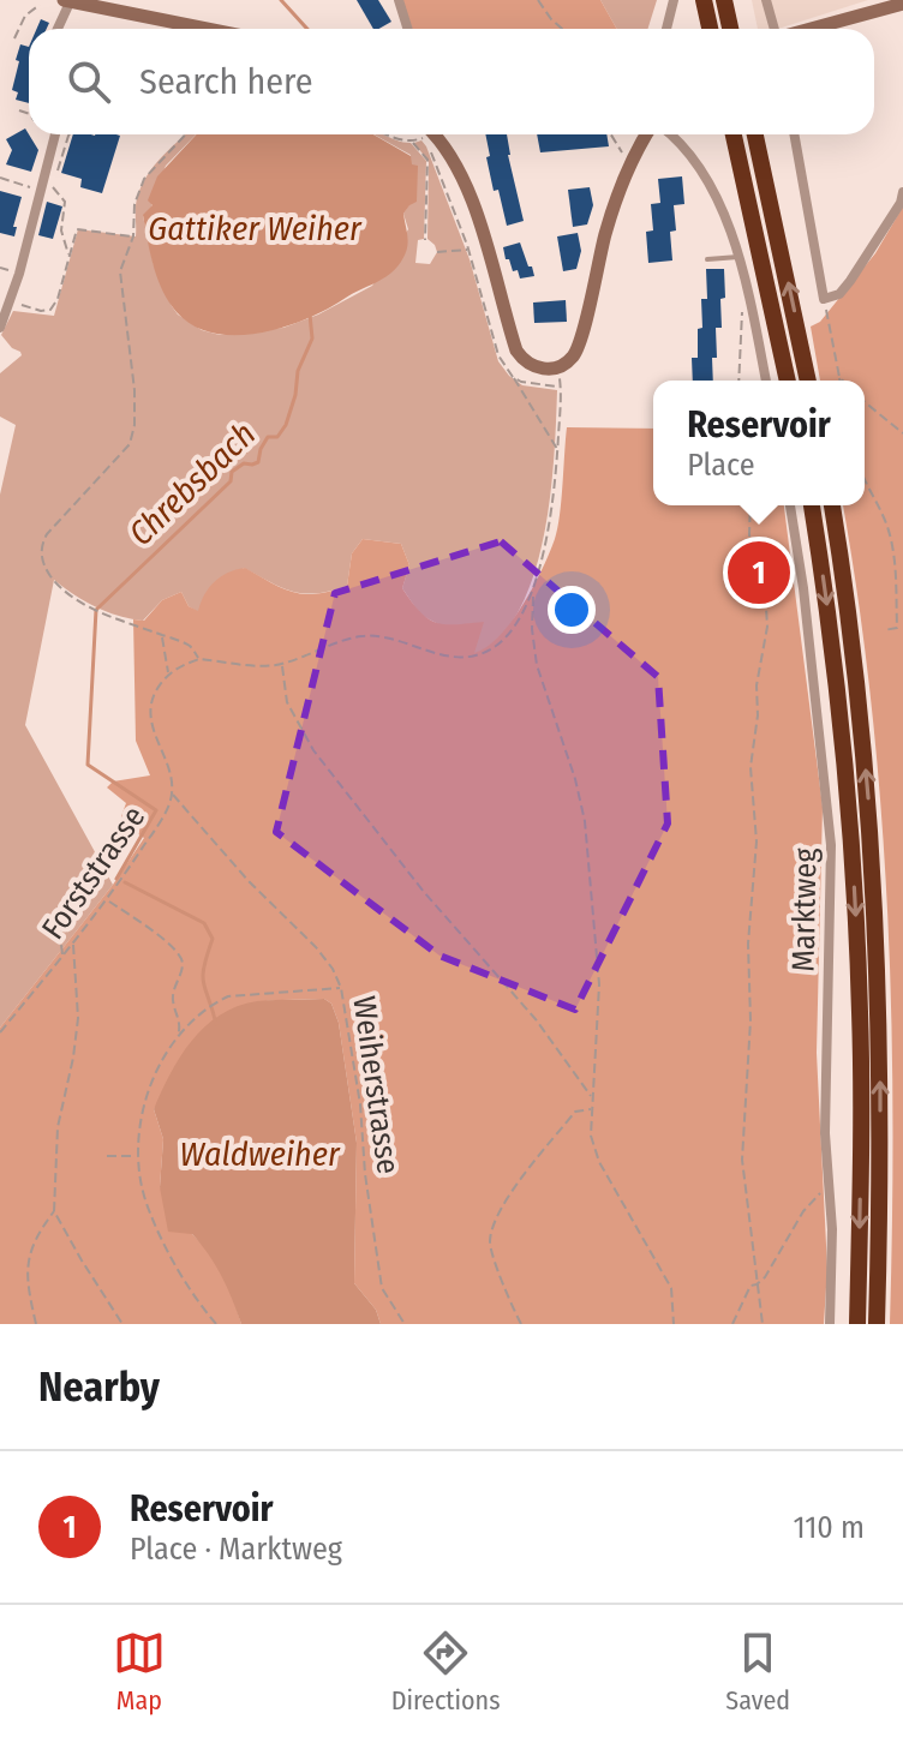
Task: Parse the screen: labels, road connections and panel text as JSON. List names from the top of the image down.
{
  "streets": {
    "street": ["Marktweg"],
    "path": ["Forststrasse", "Weiherstrasse"]
  },
  "crossings": [
    ["Forststrasse", "Weiherstrasse"]
  ],
  "water": ["Gattiker Weiher", "Chrebsbach", "Waldweiher"],
  "page": {
    "search": "Search here",
    "popup": ["Reservoir", "Place"],
    "pins": "1",
    "heading": "Nearby",
    "list": [
      {
        "mark": "1",
        "name": "Reservoir",
        "note": "Place · Marktweg",
        "value": "110 m"
      }
    ],
    "nav": ["Map", "Directions", "Saved"]
  }
}
